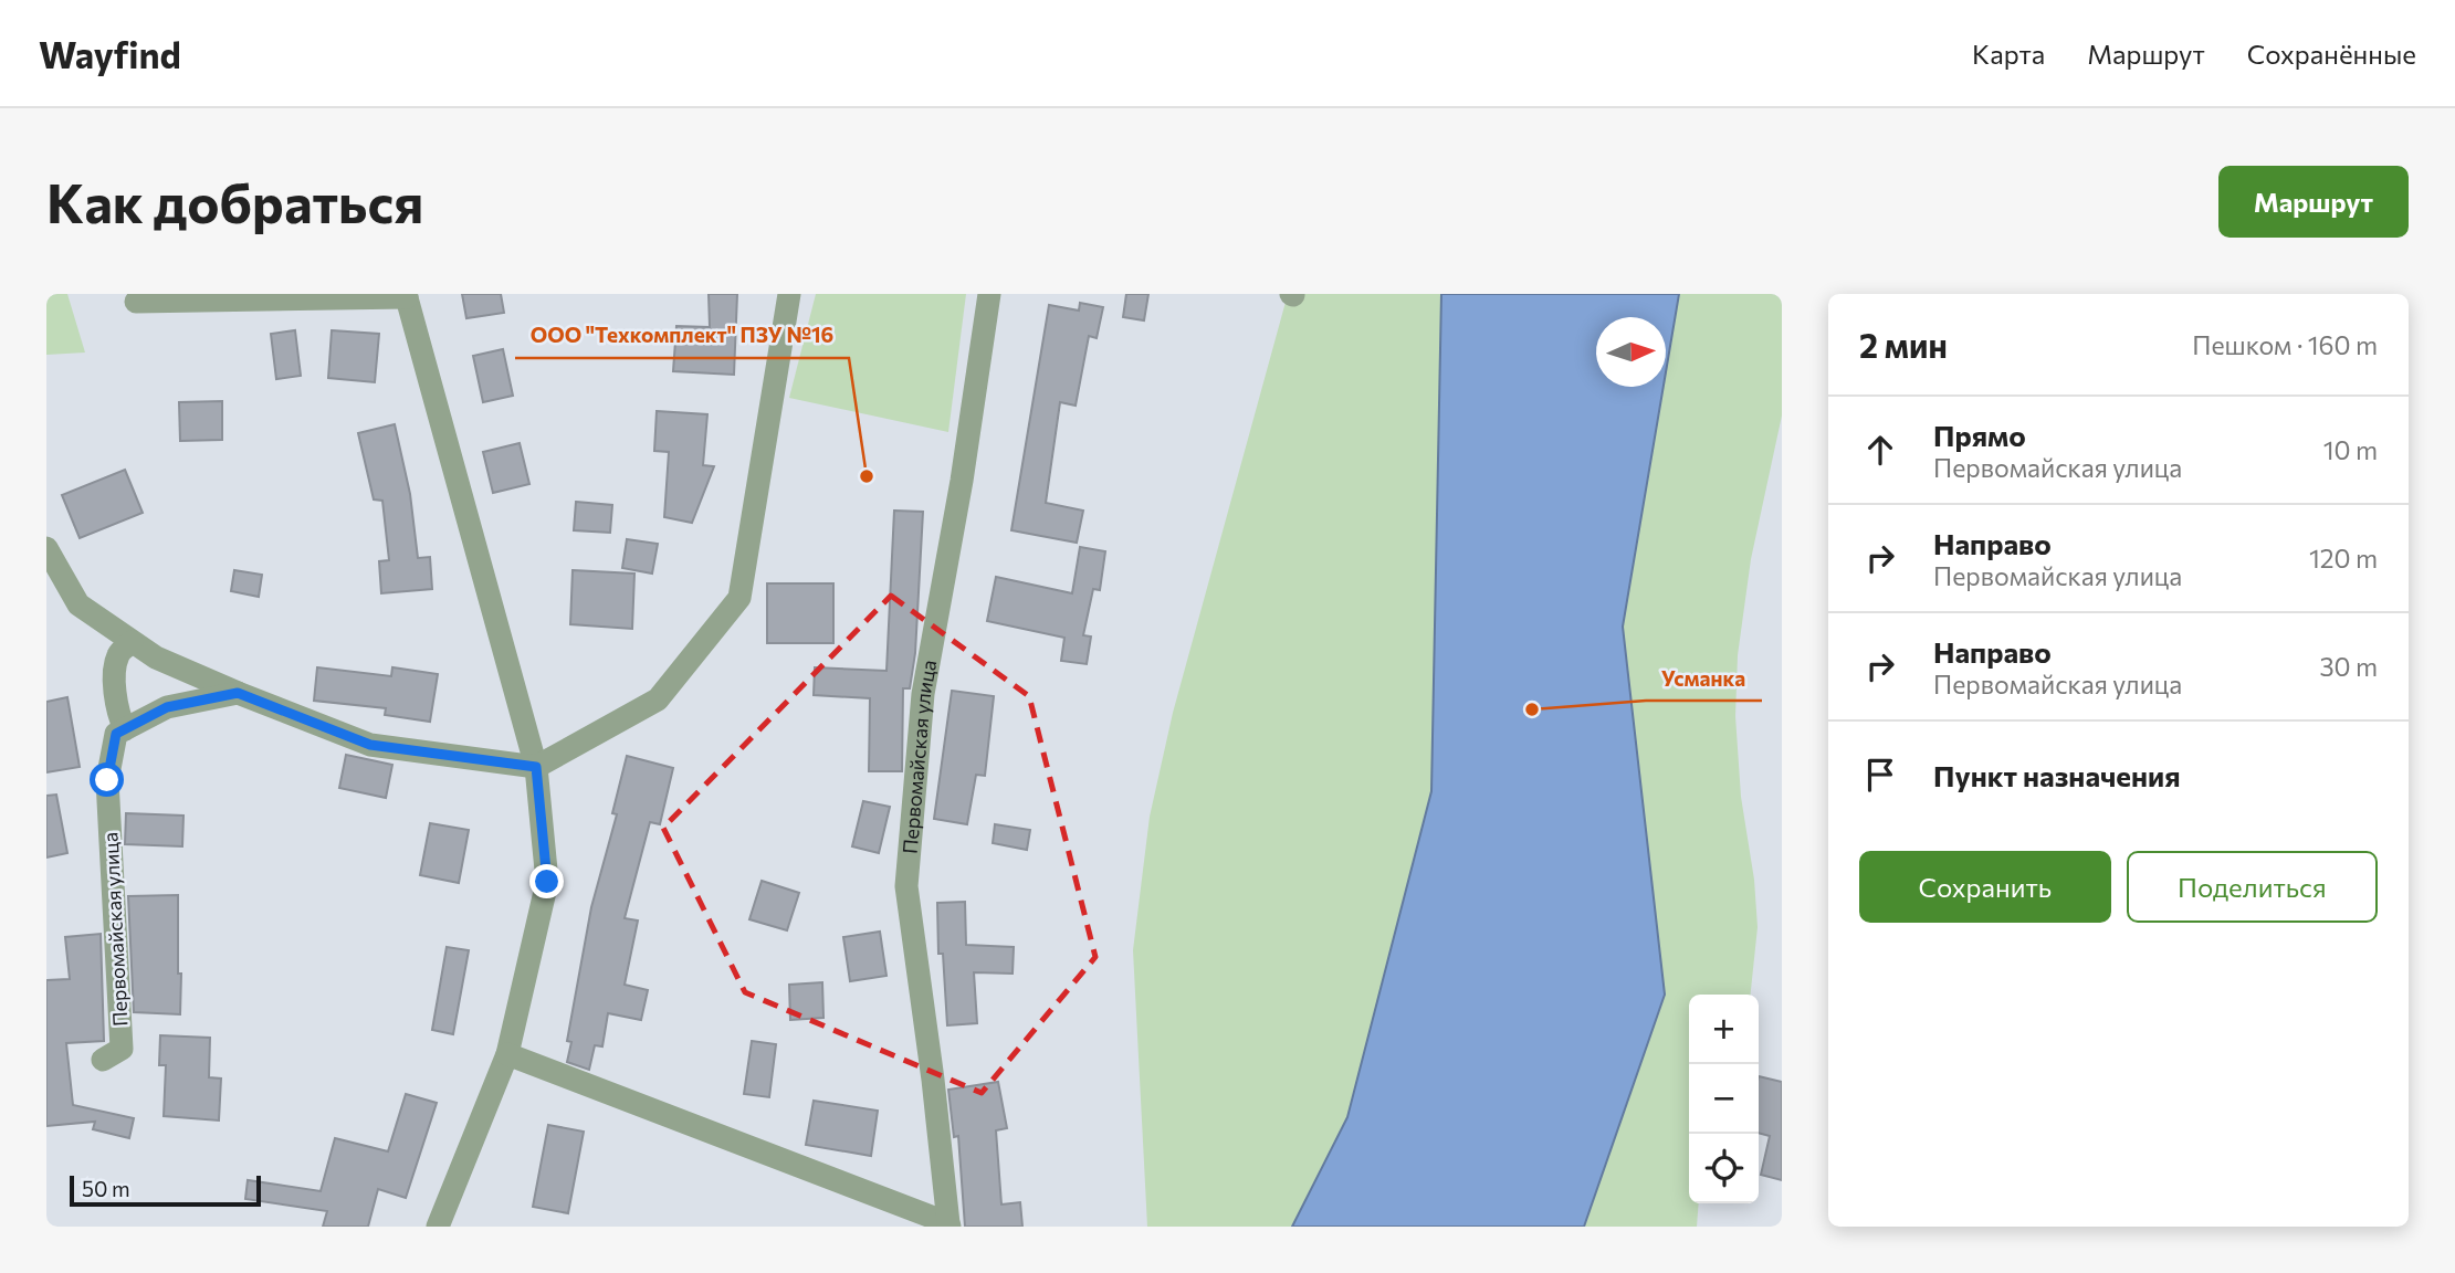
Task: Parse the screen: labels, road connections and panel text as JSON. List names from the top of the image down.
{
  "streets": {
    "street": ["Первомайская улица"]
  },
  "places": ["ООО \"Техкомплект\" ПЗУ №16", "Усманка"],
  "scale_bar": "50 m",
  "north": "right",
  "page": {
    "header": "Wayfind",
    "nav": ["Карта", "Маршрут", "Сохранённые"],
    "buttons": [
      "Маршрут",
      ["Сохранить", "Поделиться"]
    ],
    "title": "Как добраться",
    "heading": ["2 мин", "Пешком · 160 m"],
    "list": [
      ["Прямо", "Первомайская улица", "10 m"],
      ["Направо", "Первомайская улица", "120 m"],
      ["Направо", "Первомайская улица", "30 m"],
      "Пункт назначения"
    ],
    "map_buttons": ["+", "−"],
    "scale": "50 m"
  }
}
